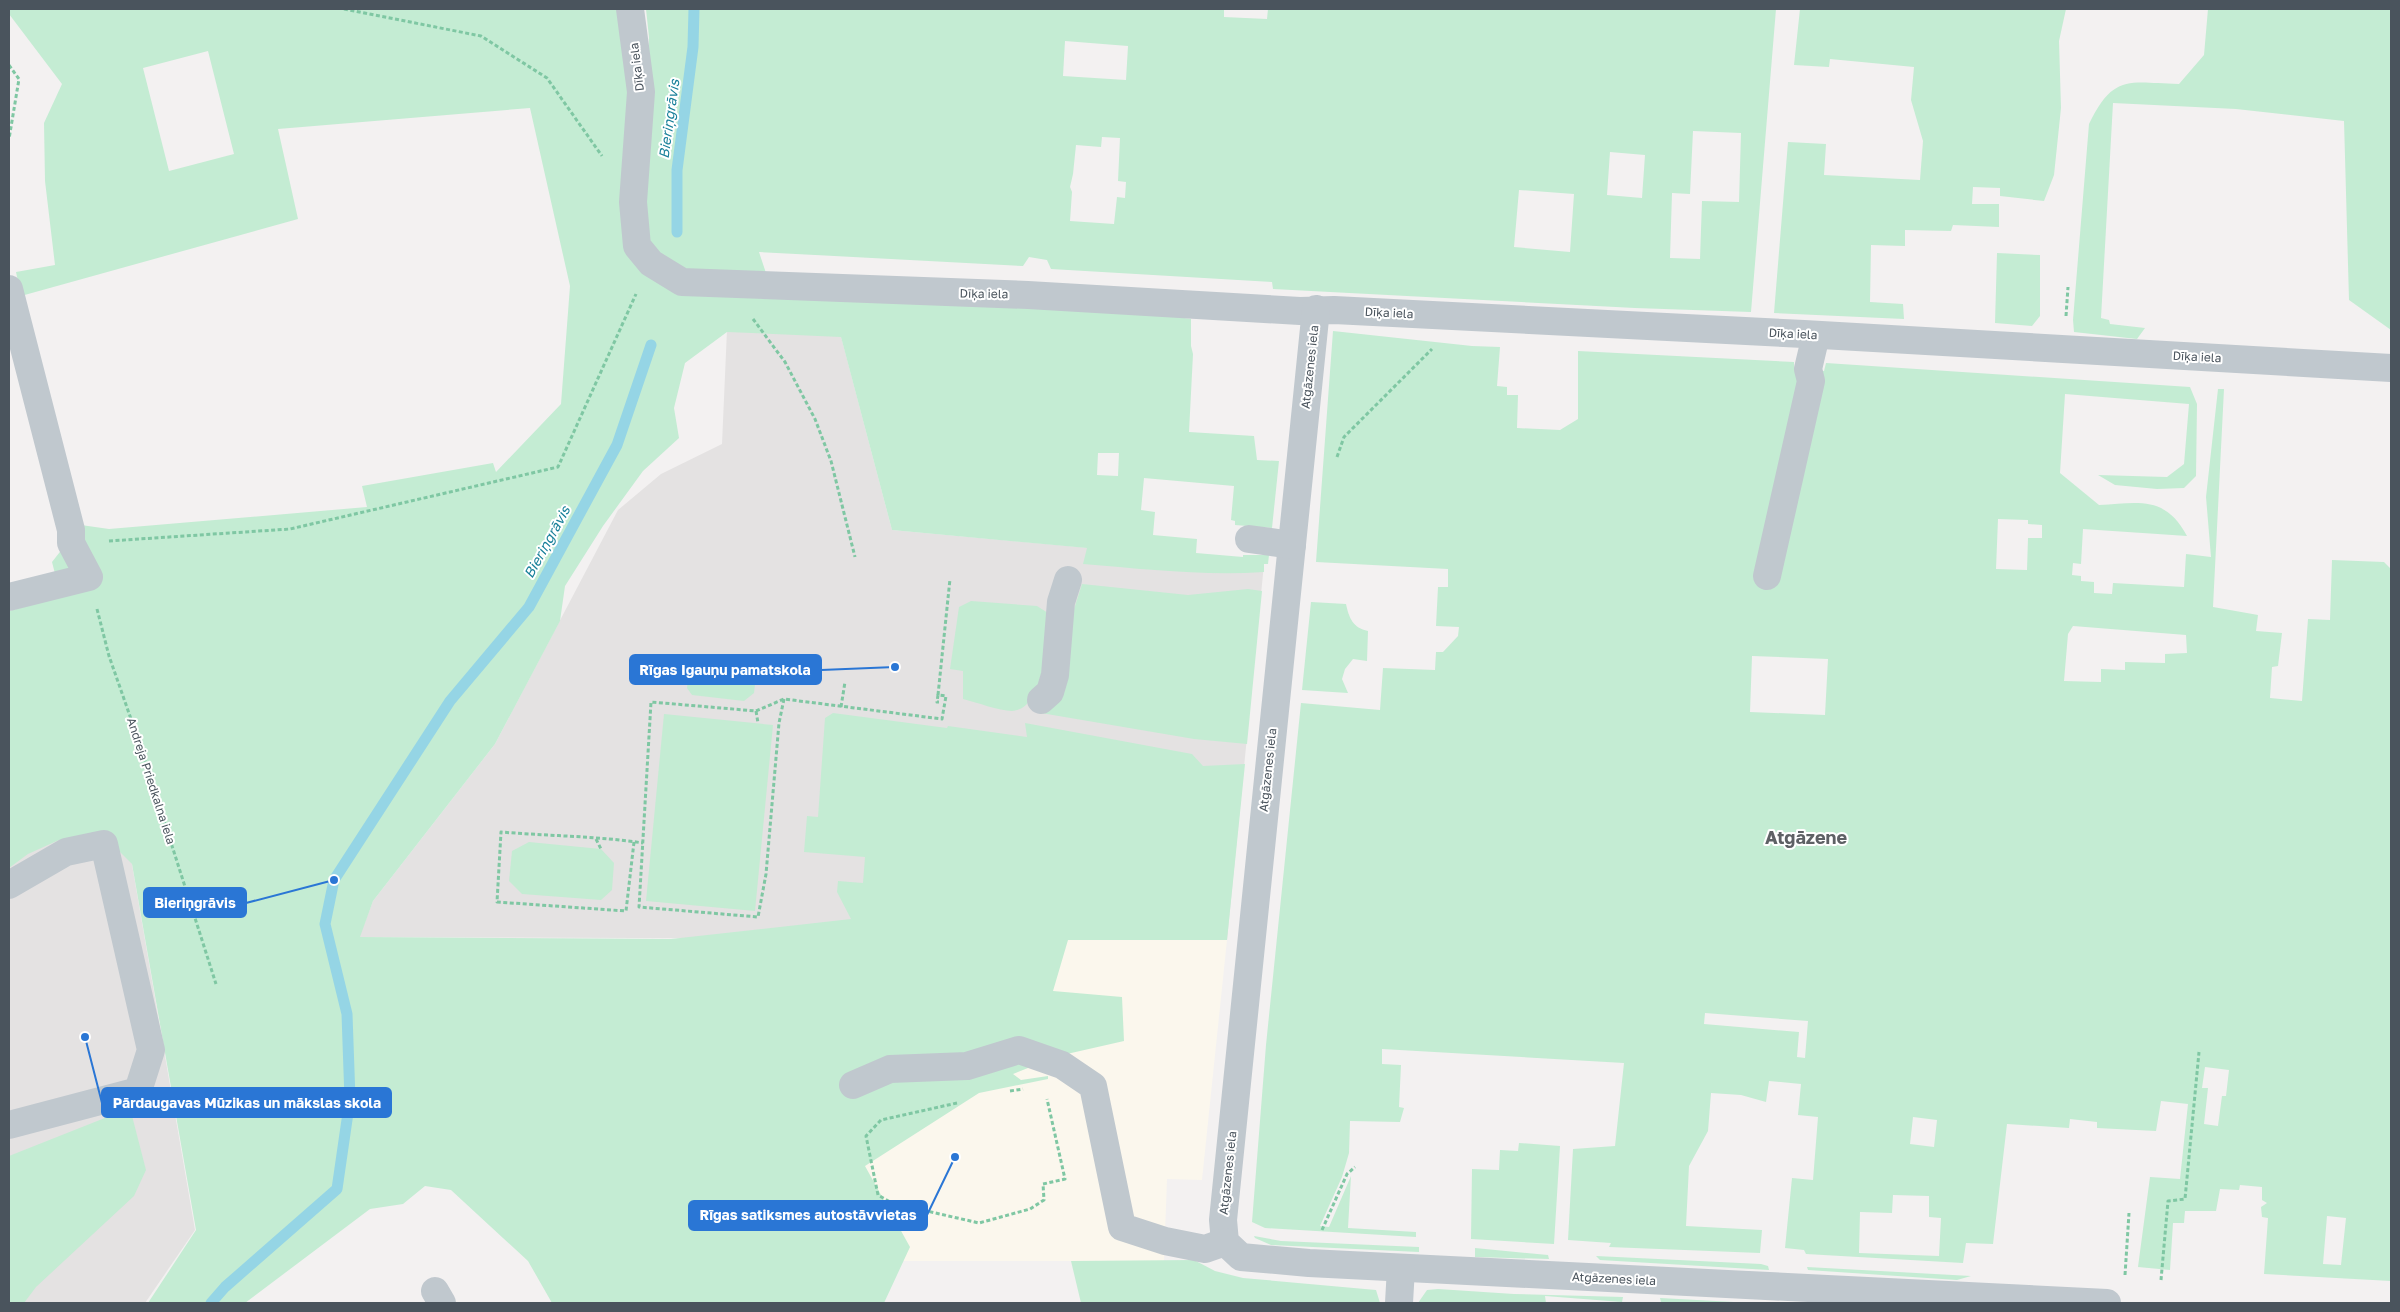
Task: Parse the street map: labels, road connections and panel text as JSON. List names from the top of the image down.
{
  "streets": {
    "street": ["Dīķa iela", "Atgāzenes iela"],
    "path": ["Andreja Priedkalna iela"]
  },
  "crossings": [
    ["Dīķa iela", "Atgāzenes iela"]
  ],
  "districts": ["Atgāzene"],
  "water": ["Bieriņgrāvis"],
  "places": [
    "Rīgas Igauņu pamatskola",
    "Bieriņgrāvis",
    "Pārdaugavas Mūzikas un mākslas skola",
    "Rīgas satiksmes autostāvvietas"
  ]
}
